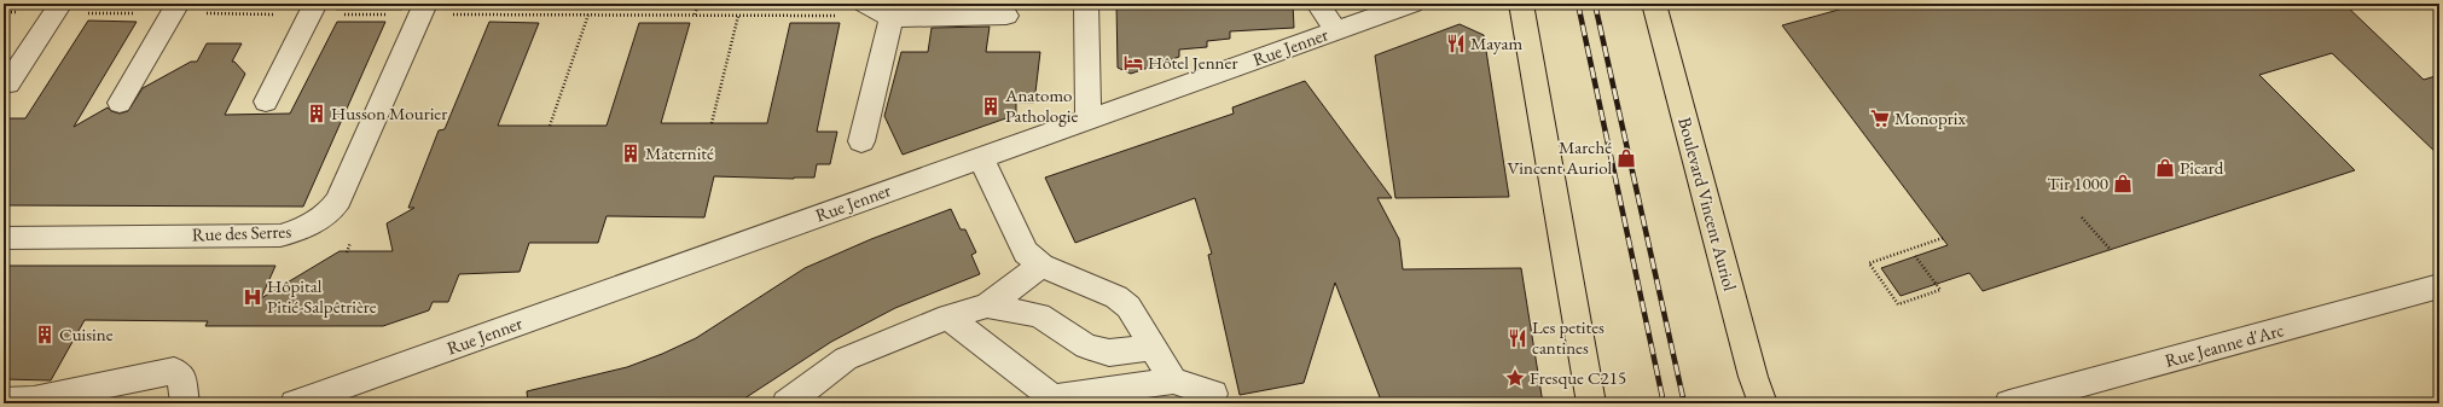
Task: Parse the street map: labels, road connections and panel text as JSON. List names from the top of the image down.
{
  "streets": {
    "main road": ["Boulevard Vincent Auriol"],
    "street": ["Rue Jenner", "Rue des Serres", "Rue Jeanne d'Arc"]
  },
  "places": {
    "restaurant": ["Mayam", "Les petites cantines"],
    "hotel": ["Hôtel Jenner"],
    "building": [
      "Anatomo Pathologie",
      "Husson Mourier",
      "Maternité",
      "Cuisine"
    ],
    "supermarket": ["Monoprix"],
    "shop": ["Marché Vincent Auriol", "Picard", "Tir 1000"],
    "hospital": ["Hôpital Pitié-Salpêtrière"],
    "place": ["Fresque C215"]
  }
}
